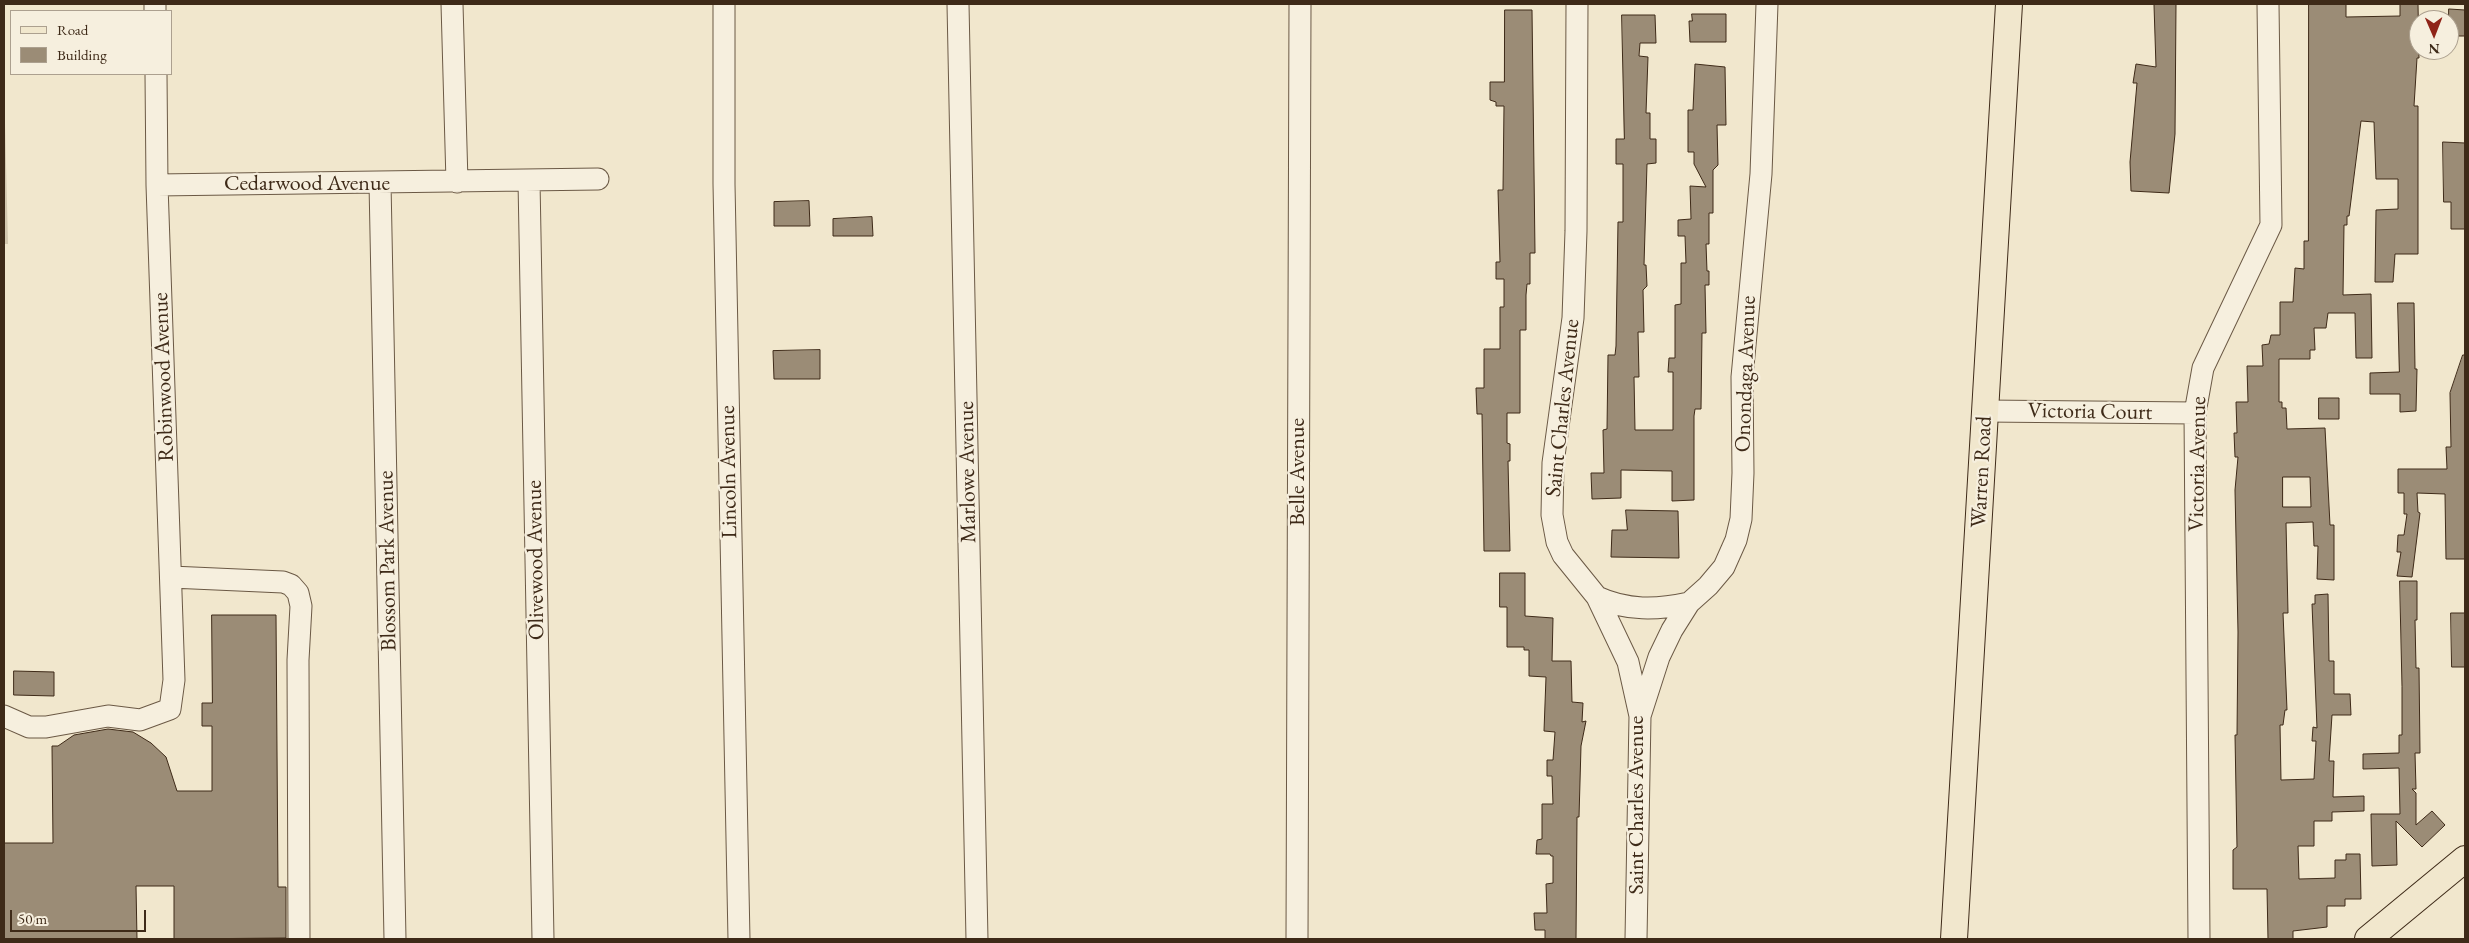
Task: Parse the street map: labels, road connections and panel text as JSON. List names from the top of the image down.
{
  "streets": {
    "main road": ["Warren Road"],
    "street": [
      "Cedarwood Avenue",
      "Onondaga Avenue",
      "Robinwood Avenue",
      "Saint Charles Avenue",
      "Victoria Court",
      "Victoria Avenue",
      "Lincoln Avenue",
      "Marlowe Avenue",
      "Belle Avenue",
      "Olivewood Avenue",
      "Blossom Park Avenue"
    ]
  },
  "crossings": [
    ["Cedarwood Avenue", "Robinwood Avenue"],
    ["Cedarwood Avenue", "Blossom Park Avenue"],
    ["Onondaga Avenue", "Saint Charles Avenue"],
    ["Victoria Court", "Victoria Avenue"],
    ["Victoria Court", "Warren Road"]
  ],
  "legend": ["Road", "Building"],
  "scale_bar": "50 m",
  "north": "bottom"
}
